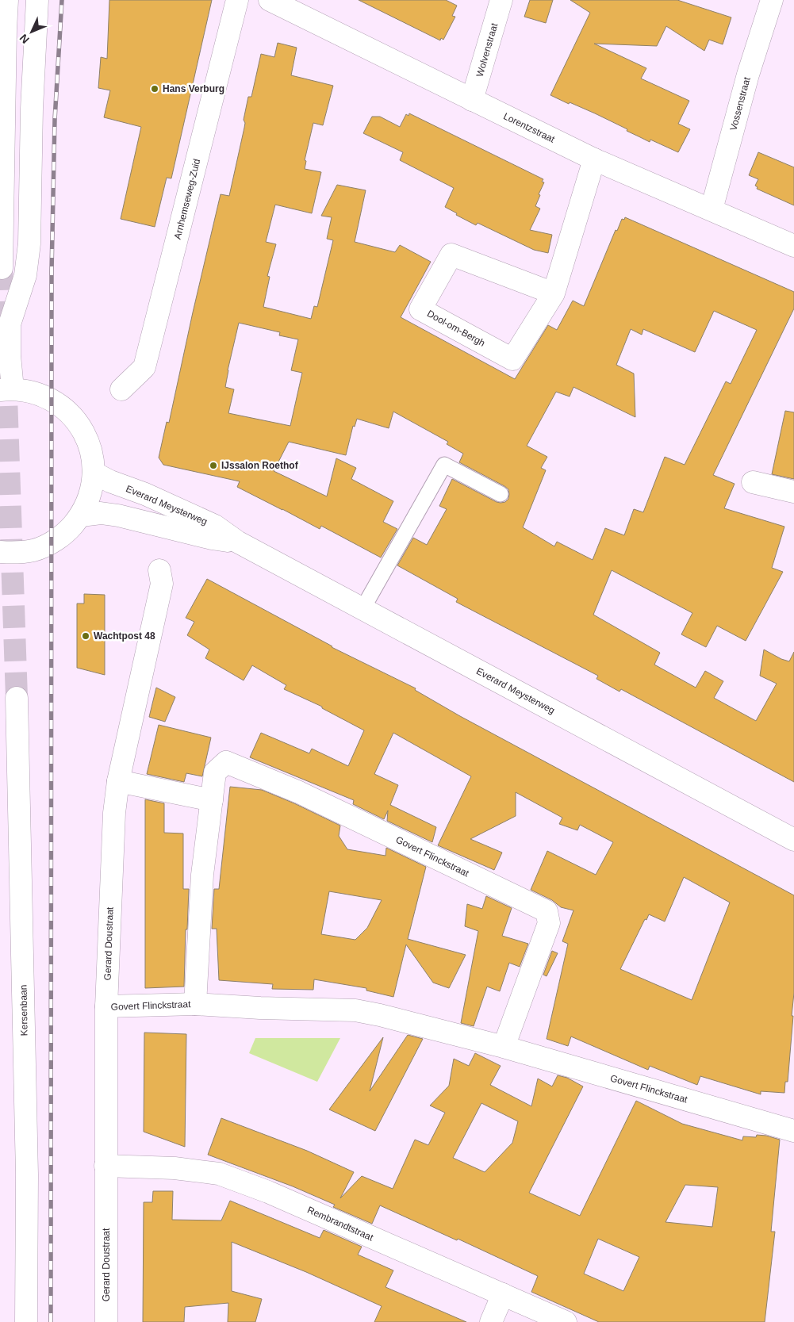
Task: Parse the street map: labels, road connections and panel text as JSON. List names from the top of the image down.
{
  "streets": {
    "street": [
      "Wolvenstraat",
      "Vossenstraat",
      "Lorentzstraat",
      "Arnhemseweg-Zuid",
      "Dool-om-Bergh",
      "Everard Meysterweg",
      "Govert Flinckstraat",
      "Gerard Doustraat",
      "Kersenbaan",
      "Rembrandtstraat"
    ]
  },
  "crossings": [
    ["Wolvenstraat", "Lorentzstraat"],
    ["Vossenstraat", "Lorentzstraat"],
    ["Lorentzstraat", "Dool-om-Bergh"],
    ["Govert Flinckstraat", "Gerard Doustraat"],
    ["Gerard Doustraat", "Rembrandtstraat"]
  ],
  "places": ["Hans Verburg", "IJssalon Roethof", "Wachtpost 48"],
  "north": "bottom left"
}
